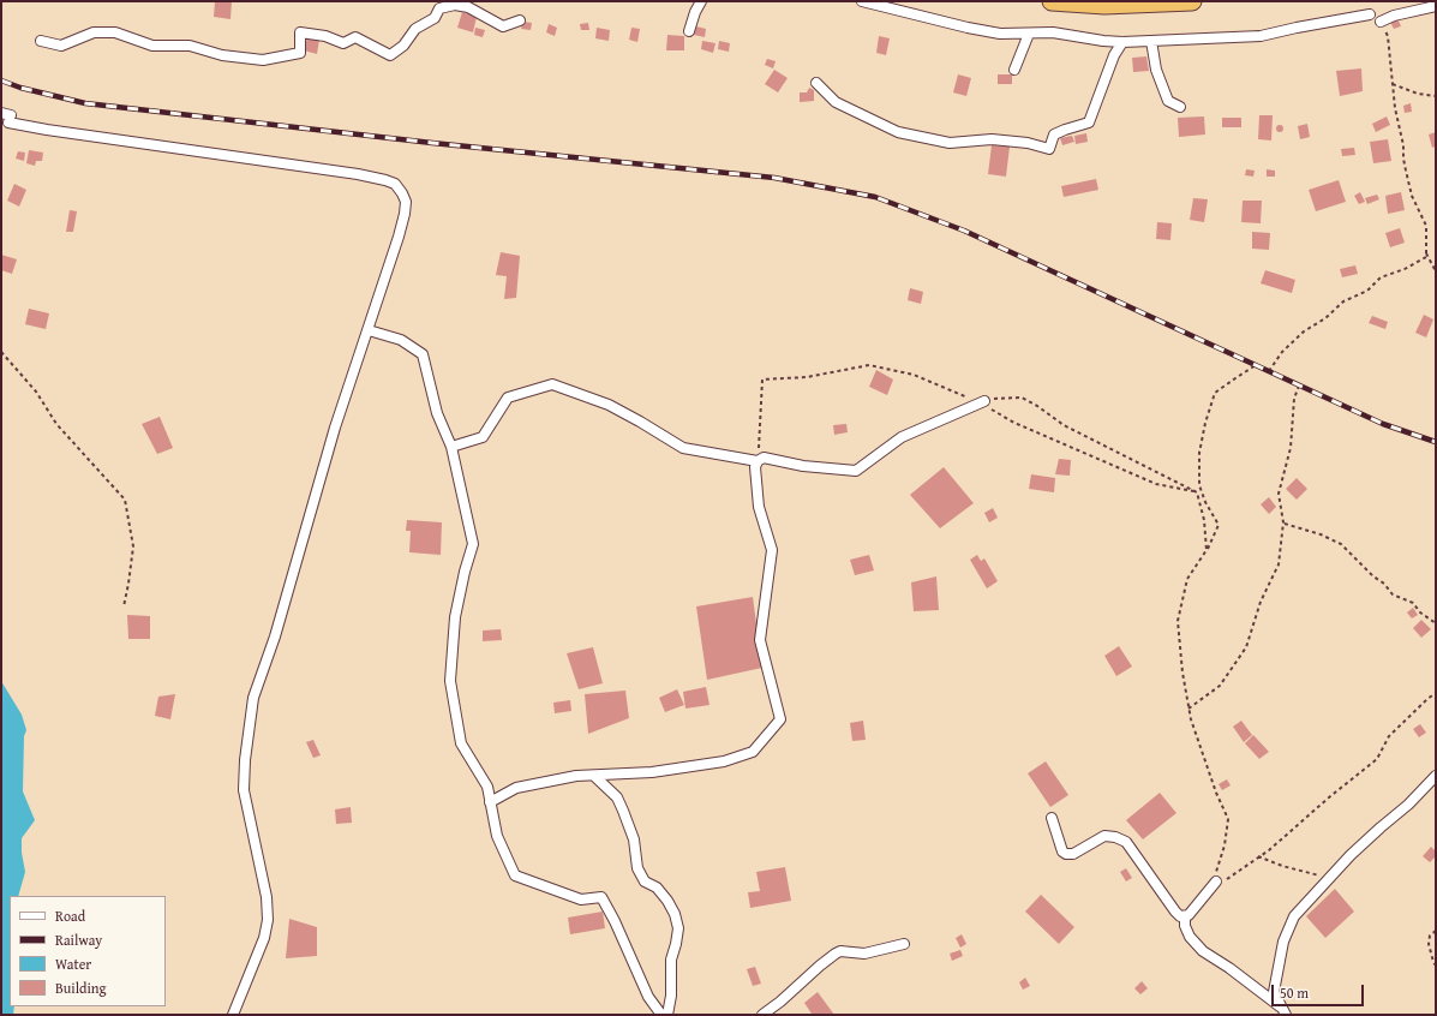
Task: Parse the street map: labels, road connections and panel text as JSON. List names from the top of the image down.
{
  "legend": [
    "Road",
    "Railway",
    "Water",
    "Building"
  ],
  "scale_bar": "50 m"
}
